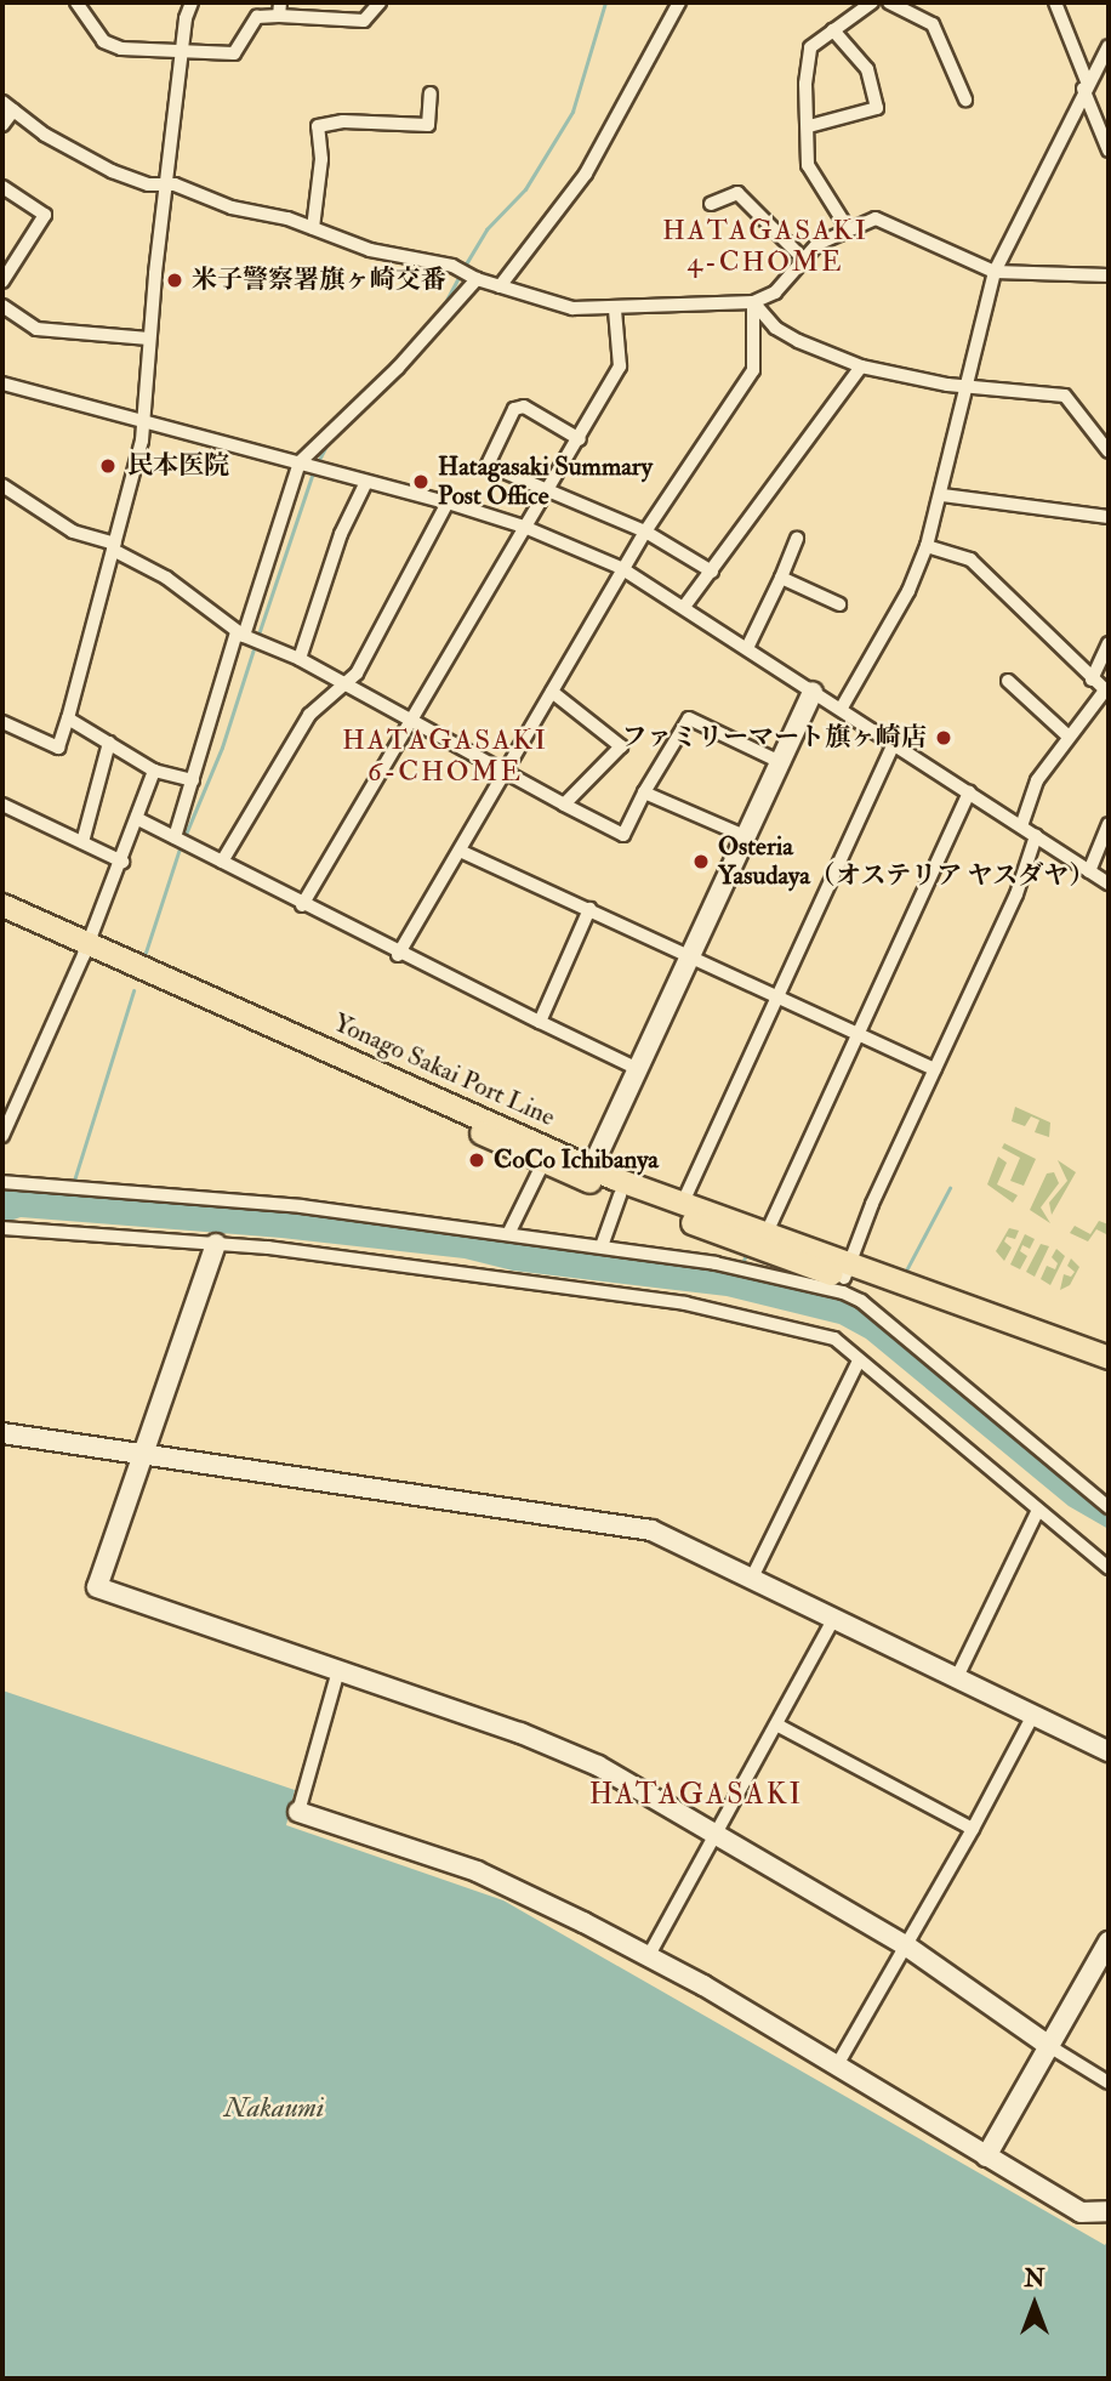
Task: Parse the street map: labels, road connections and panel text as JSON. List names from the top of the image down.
{
  "streets": {
    "main road": ["Yonago Sakai Port Line"]
  },
  "districts": ["HATAGASAKI 4-CHOME", "HATAGASAKI 6-CHOME", "HATAGASAKI"],
  "water": ["Nakaumi"],
  "places": [
    "米子警察署旗ヶ崎交番",
    "民本医院",
    "Hatagasaki Summary Post Office",
    "ファミリーマート旗ヶ崎店",
    "Osteria Yasudaya（オステリア ヤスダヤ）",
    "CoCo Ichibanya"
  ],
  "north": "top"
}
